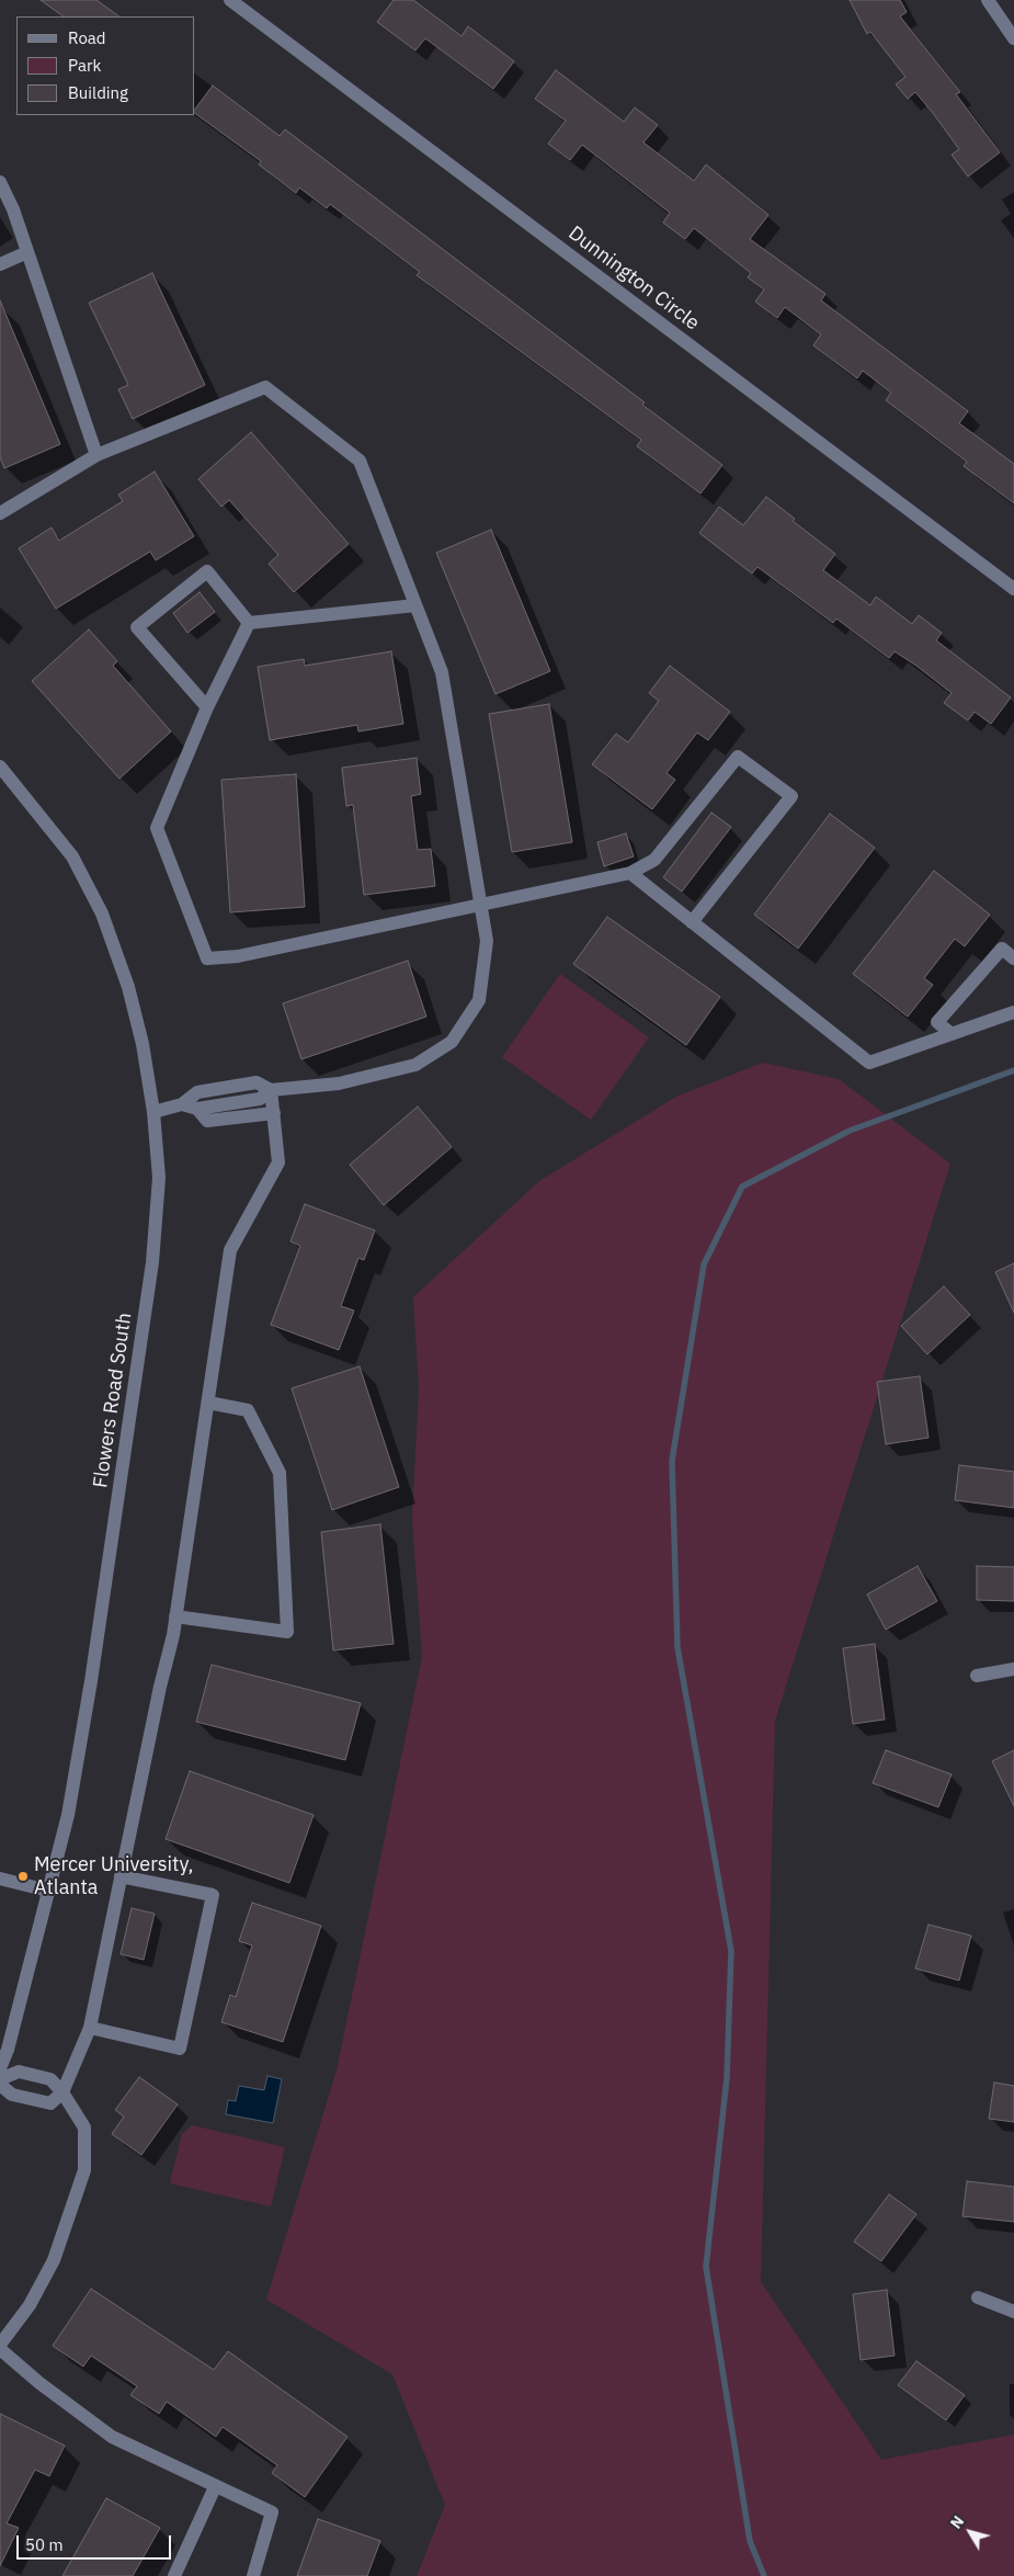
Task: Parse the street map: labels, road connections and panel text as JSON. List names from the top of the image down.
{
  "streets": {
    "street": ["Dunnington Circle", "Flowers Road South"]
  },
  "places": ["Mercer University, Atlanta"],
  "legend": ["Road", "Park", "Building"],
  "scale_bar": "50 m",
  "north": "top left"
}
